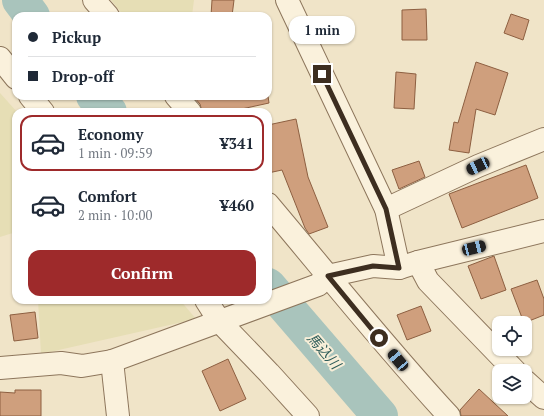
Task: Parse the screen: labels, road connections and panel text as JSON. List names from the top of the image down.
{
  "water": ["馬込川"],
  "page": {
    "banner": ["Pickup", "Drop-off"],
    "bubble": "1 min",
    "list": [
      {
        "name": "Economy",
        "note": "1 min · 09:59",
        "value": "¥341"
      },
      {
        "name": "Comfort",
        "note": "2 min · 10:00",
        "value": "¥460"
      }
    ],
    "buttons": "Confirm"
  }
}
